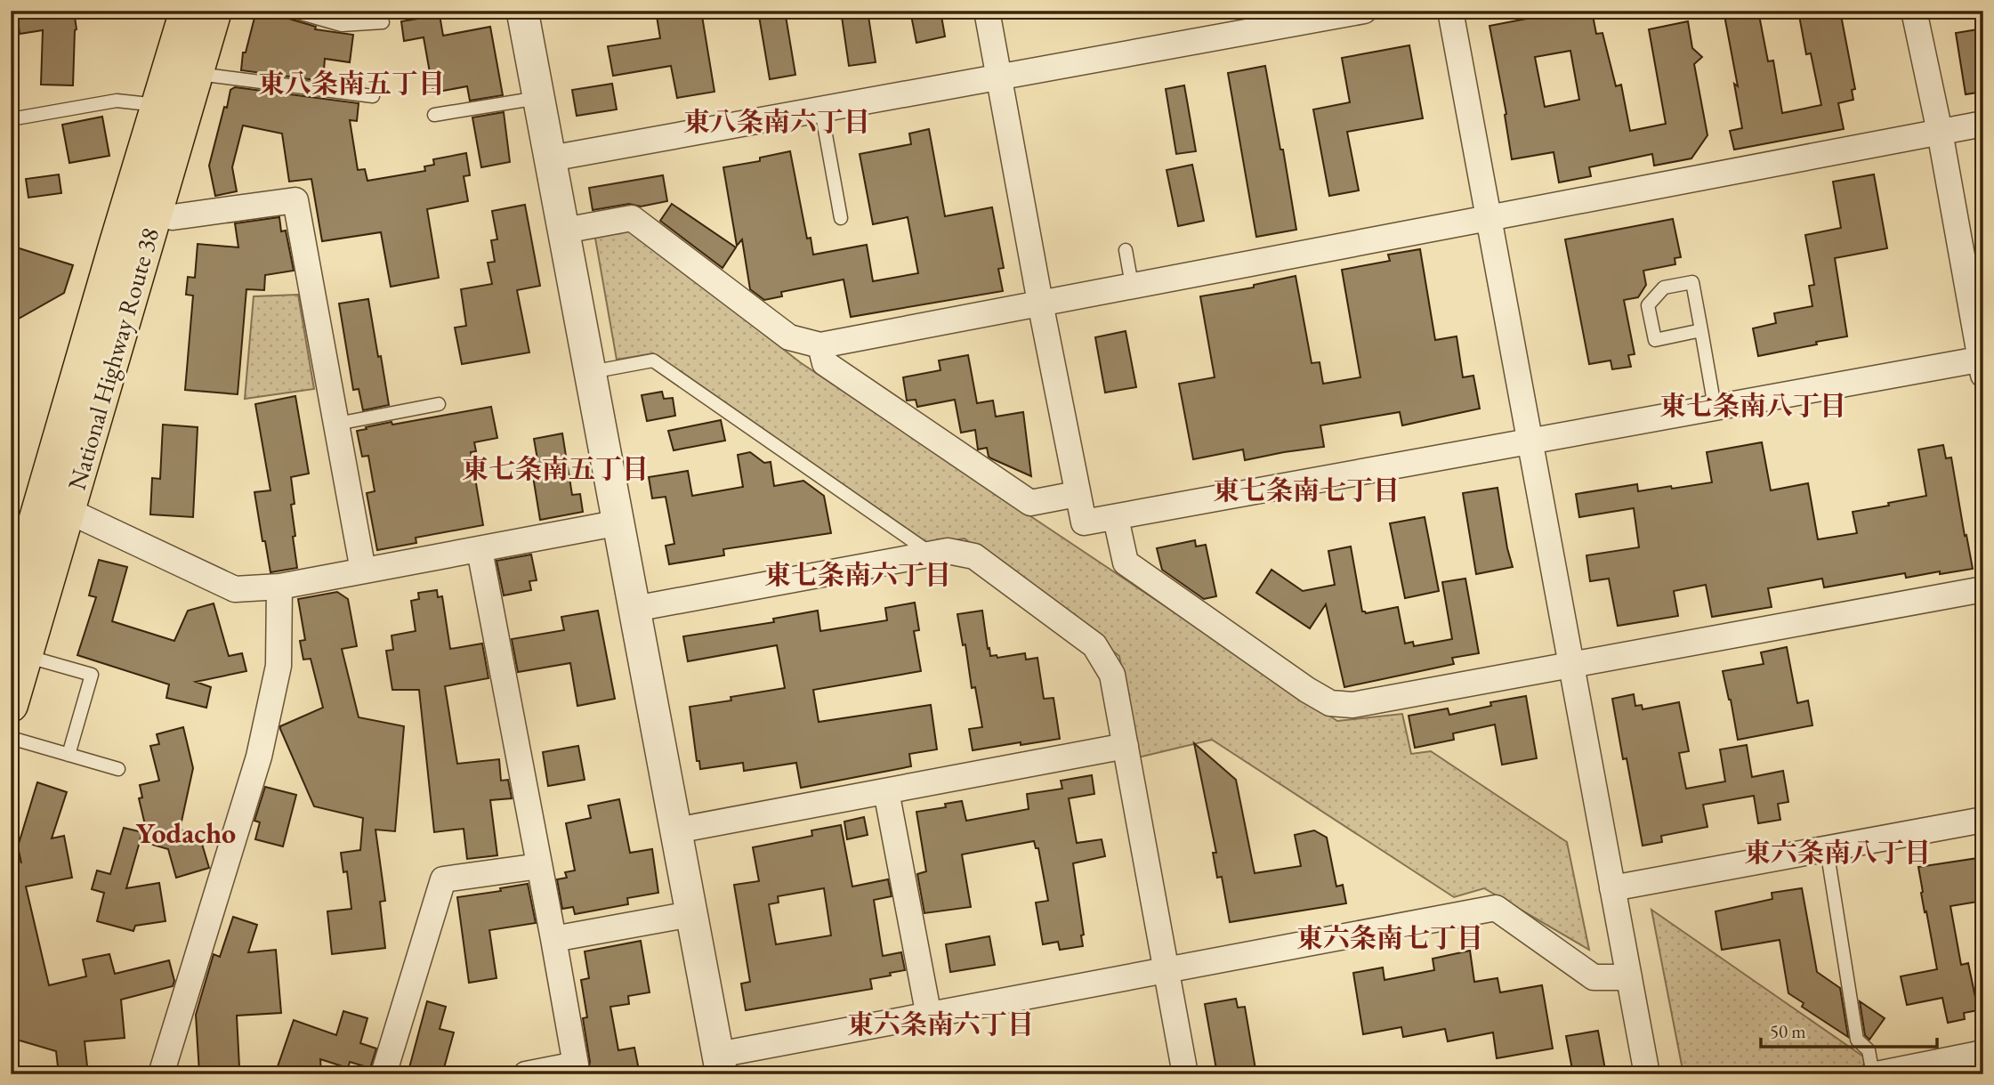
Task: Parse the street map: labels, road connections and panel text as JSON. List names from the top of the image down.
{
  "streets": {
    "highway": ["National Highway Route 38"]
  },
  "districts": [
    "東八条南五丁目",
    "東八条南六丁目",
    "東七条南八丁目",
    "東七条南五丁目",
    "東七条南七丁目",
    "東七条南六丁目",
    "Yodacho",
    "東六条南八丁目",
    "東六条南七丁目",
    "東六条南六丁目"
  ],
  "scale_bar": "50 m"
}
